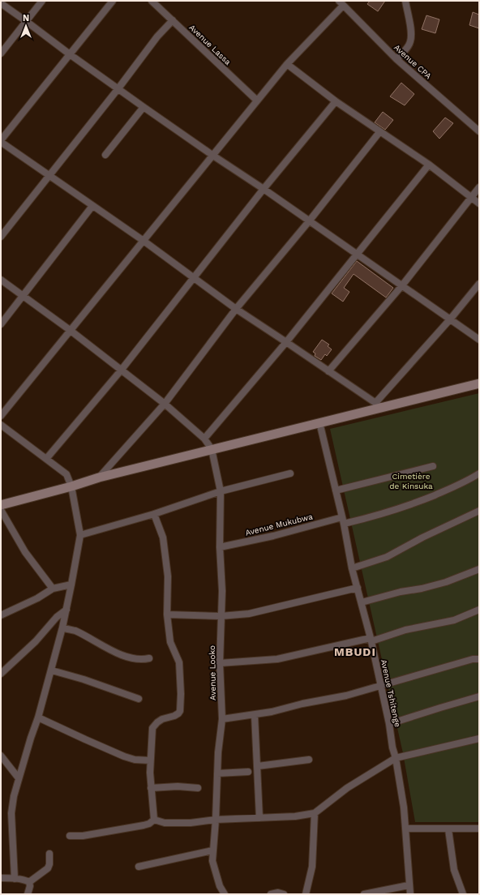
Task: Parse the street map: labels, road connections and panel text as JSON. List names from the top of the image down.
{
  "streets": {
    "street": [
      "Avenue Lassa",
      "Avenue CPA",
      "Avenue Mukubwa",
      "Avenue Looko",
      "Avenue Tshitenge"
    ]
  },
  "crossings": [
    ["Avenue Mukubwa", "Avenue Looko"],
    ["Avenue Mukubwa", "Avenue Tshitenge"]
  ],
  "districts": ["MBUDI"],
  "parks": ["Cimetière de Kinsuka"],
  "north": "top"
}
